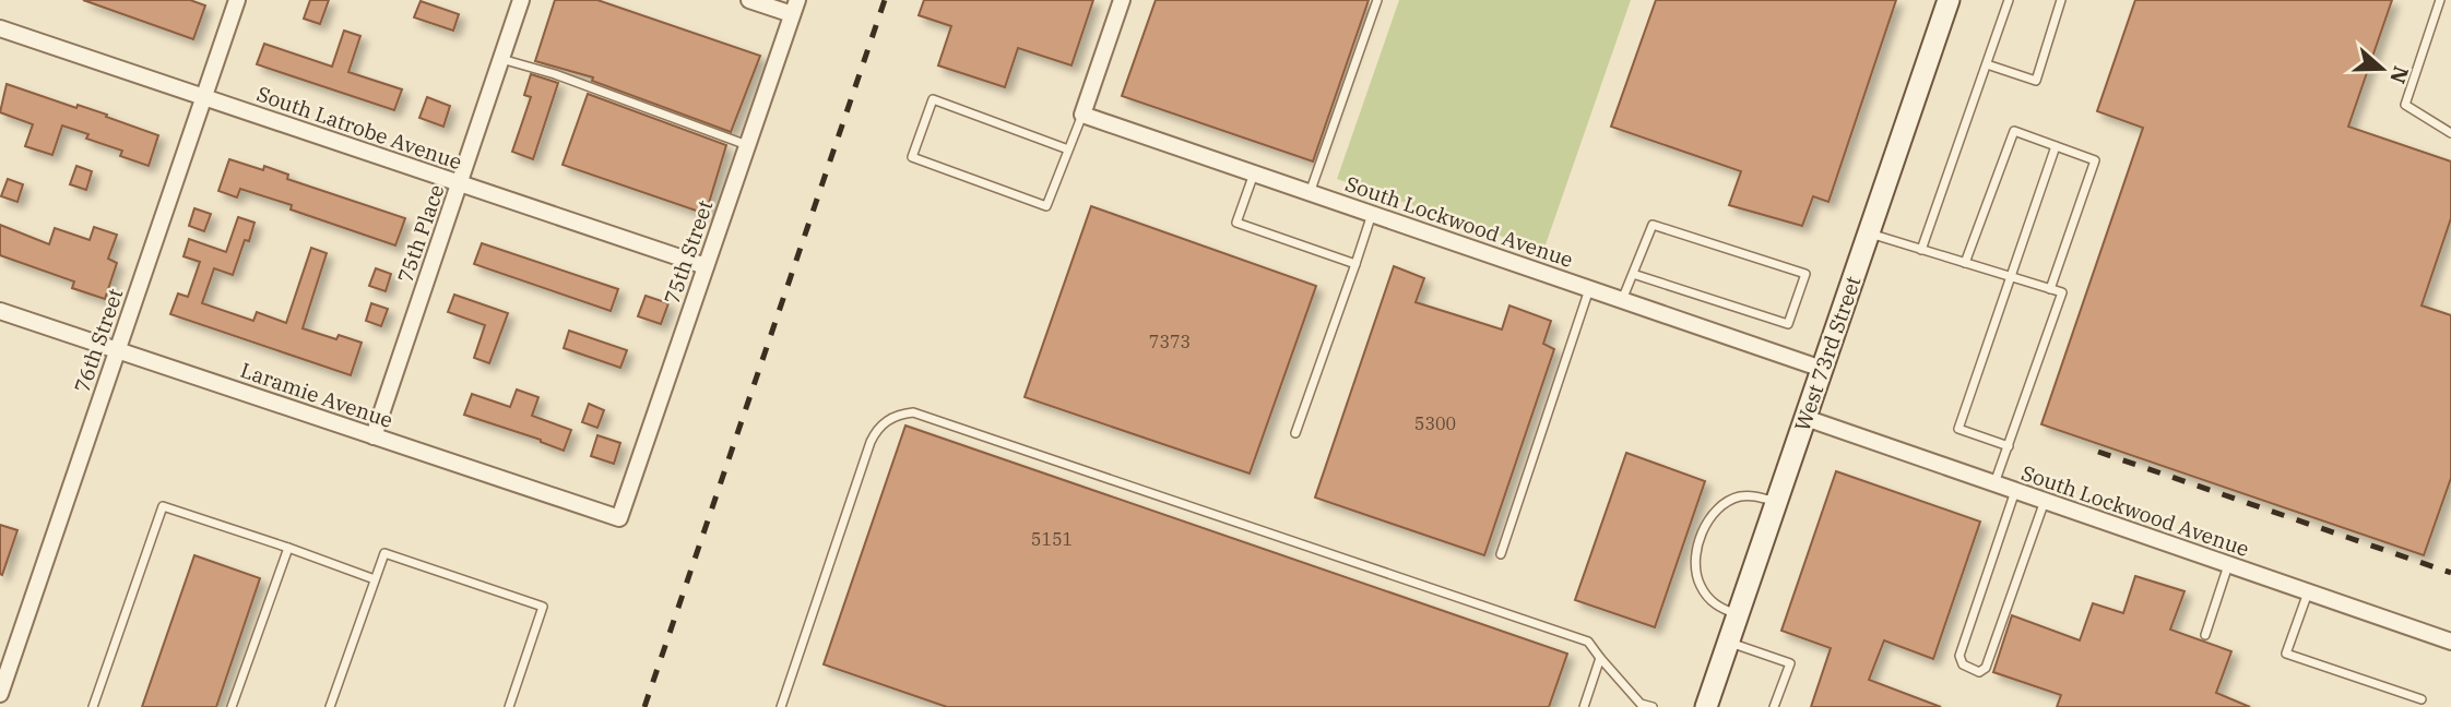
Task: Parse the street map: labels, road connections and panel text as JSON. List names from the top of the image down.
{
  "streets": {
    "street": [
      "South Latrobe Avenue",
      "South Lockwood Avenue",
      "75th Place",
      "75th Street",
      "76th Street",
      "West 73rd Street",
      "Laramie Avenue"
    ]
  },
  "crossings": [
    ["South Latrobe Avenue", "75th Place"],
    ["South Latrobe Avenue", "75th Street"],
    ["South Latrobe Avenue", "76th Street"],
    ["South Lockwood Avenue", "West 73rd Street"],
    ["75th Place", "Laramie Avenue"],
    ["75th Street", "Laramie Avenue"],
    ["76th Street", "Laramie Avenue"]
  ],
  "house_numbers": ["7373", "5300", "5151"],
  "north": "right"
}
